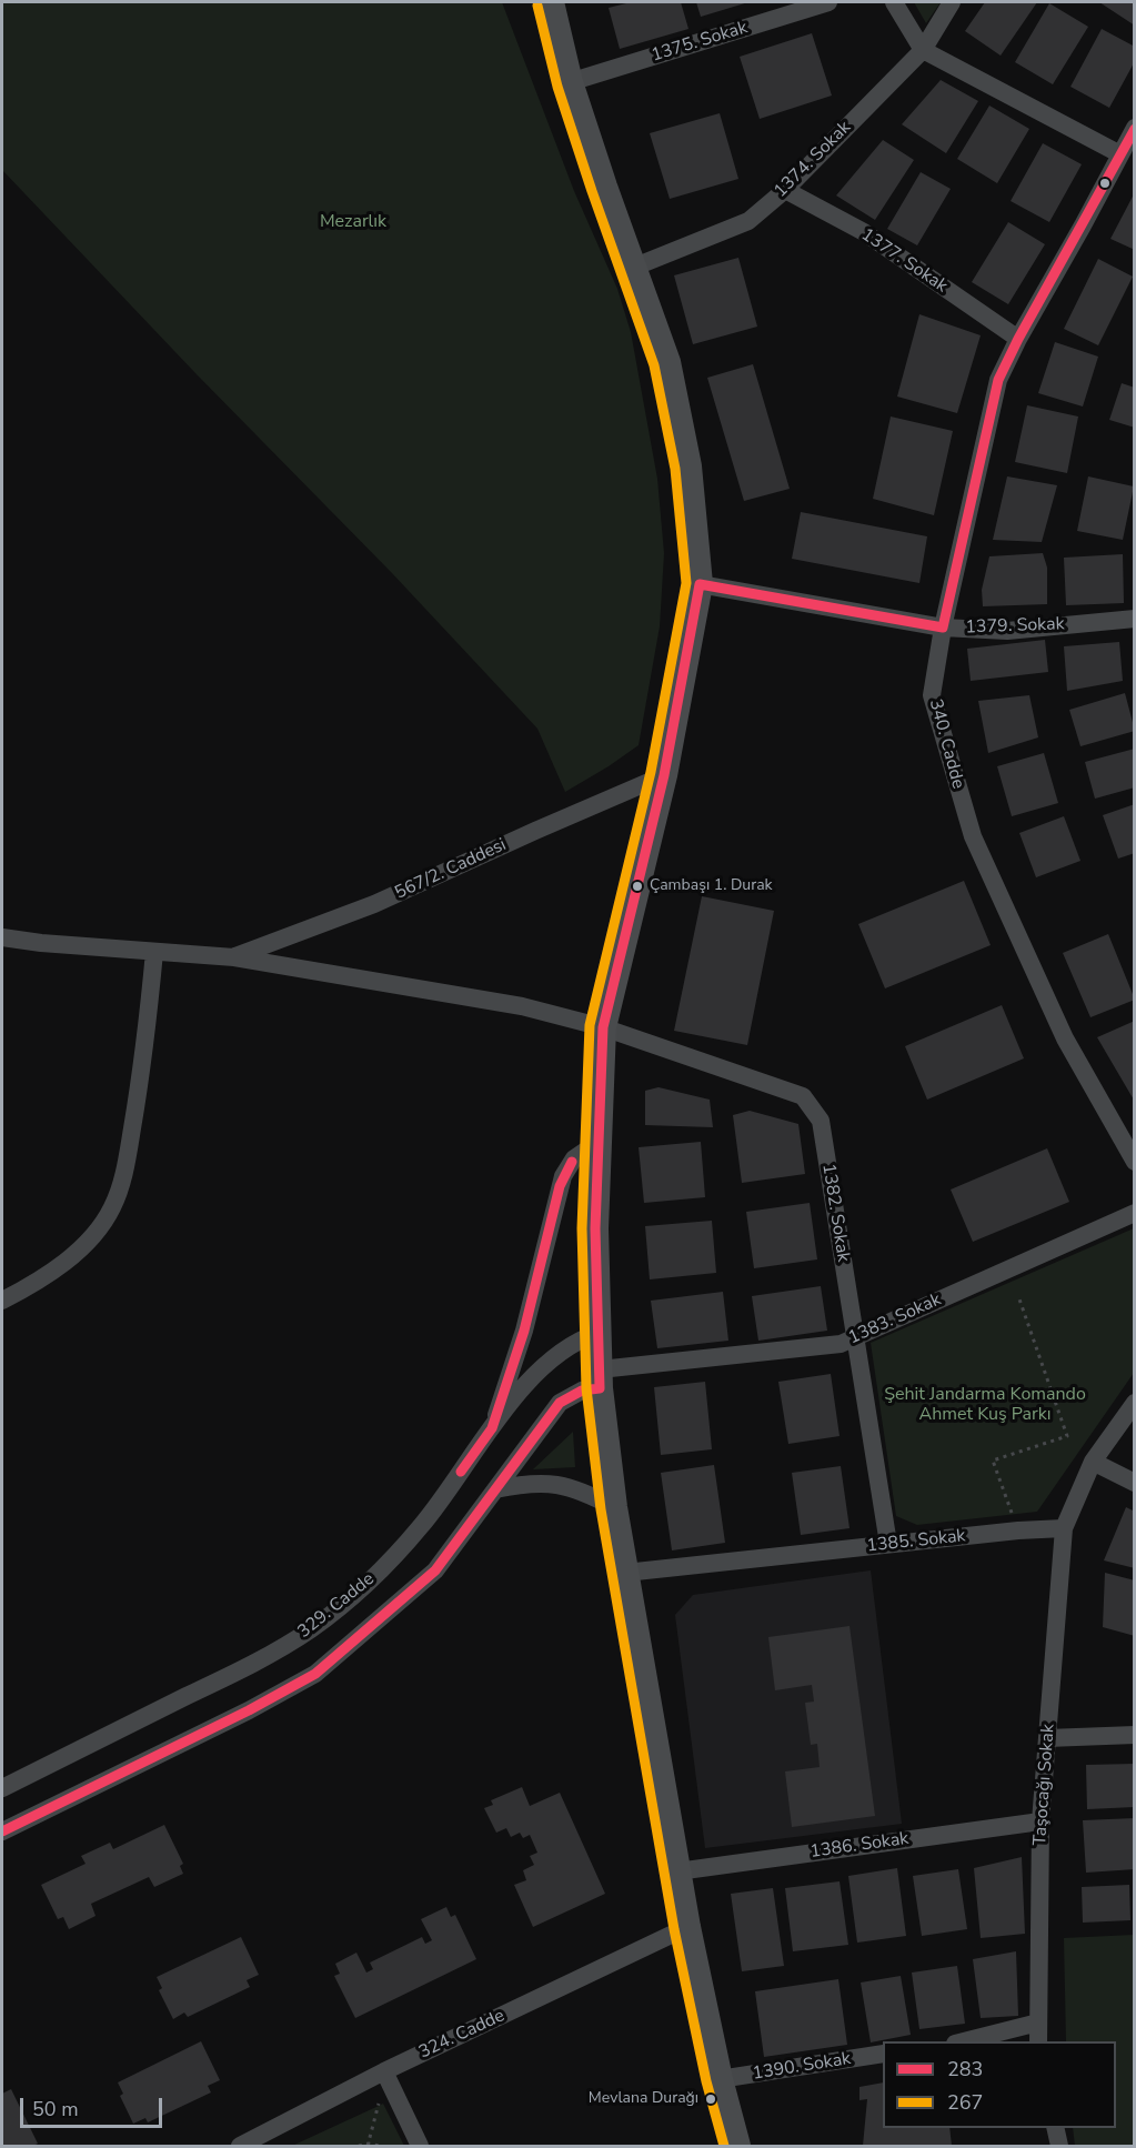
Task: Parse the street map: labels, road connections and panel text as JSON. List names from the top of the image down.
{
  "streets": {
    "street": [
      "1375. Sokak",
      "1374. Sokak",
      "1377. Sokak",
      "1379. Sokak",
      "340. Cadde",
      "567/2. Caddesi",
      "1382. Sokak",
      "1383. Sokak",
      "1385. Sokak",
      "329. Cadde",
      "Taşocağı Sokak",
      "1386. Sokak",
      "324. Cadde",
      "1390. Sokak"
    ]
  },
  "crossings": [
    ["1374. Sokak", "1377. Sokak"],
    ["1377. Sokak", "340. Cadde"],
    ["1379. Sokak", "340. Cadde"],
    ["567/2. Caddesi", "1382. Sokak"],
    ["1382. Sokak", "1383. Sokak"],
    ["1382. Sokak", "1385. Sokak"],
    ["1383. Sokak", "329. Cadde"],
    ["1385. Sokak", "Taşocağı Sokak"],
    ["Taşocağı Sokak", "1386. Sokak"]
  ],
  "parks": ["Mezarlık", "Şehit Jandarma Komando Ahmet Kuş Parkı"],
  "places": ["Çambaşı 1. Durak", "Mevlana Durağı"],
  "lines": ["transit line 267", "transit line 283"],
  "legend": ["283", "267"],
  "scale_bar": "50 m"
}
